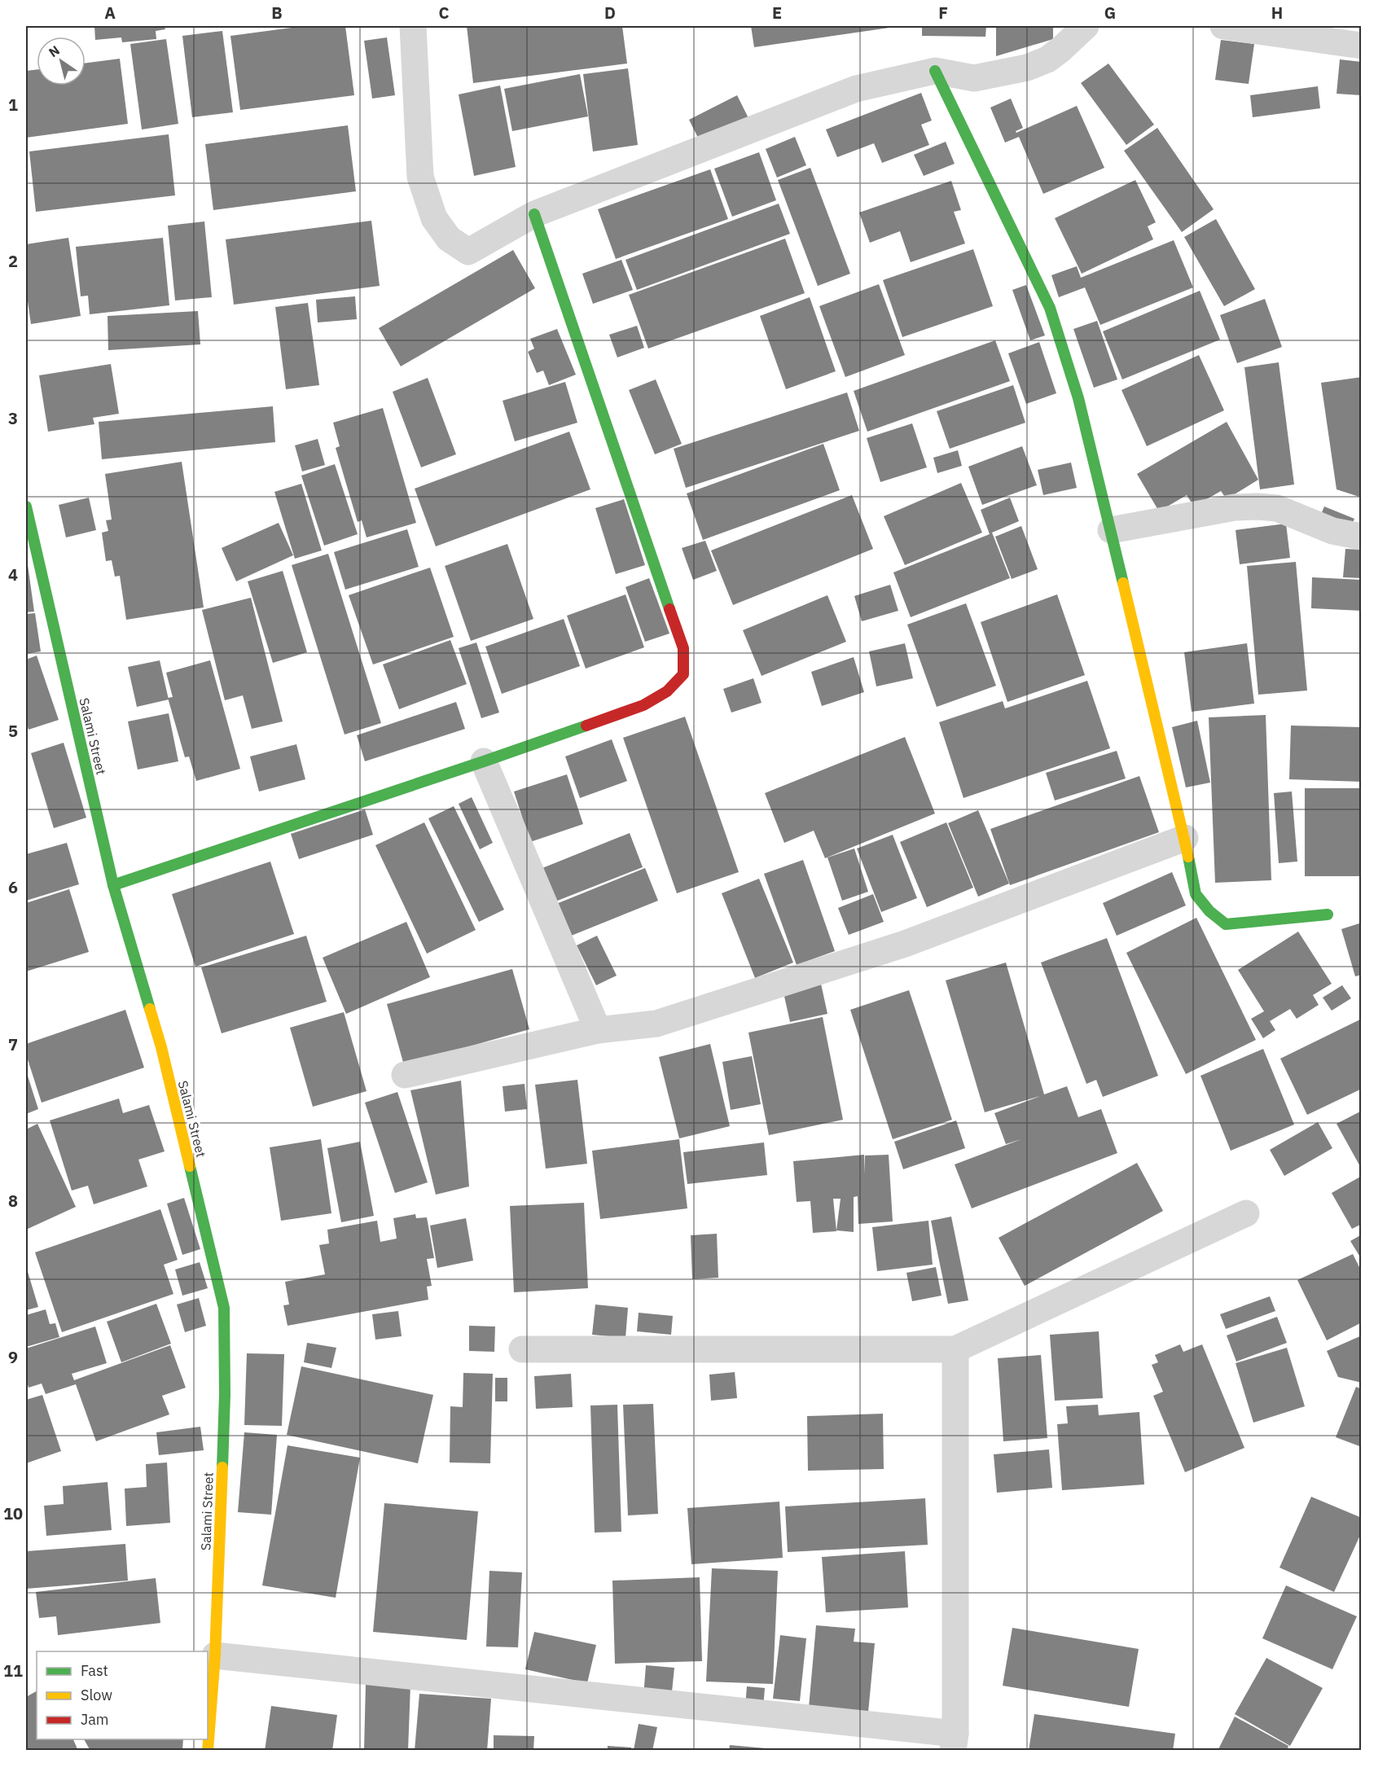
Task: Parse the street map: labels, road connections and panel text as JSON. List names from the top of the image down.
{
  "streets": {
    "street": ["Salami Street"]
  },
  "legend": ["Fast", "Slow", "Jam"],
  "north": "top left",
  "grid": {
    "columns": [
      "A",
      "B",
      "C",
      "D",
      "E",
      "F",
      "G",
      "H"
    ],
    "rows": [
      "1",
      "2",
      "3",
      "4",
      "5",
      "6",
      "7",
      "8",
      "9",
      "10",
      "11"
    ]
  }
}
